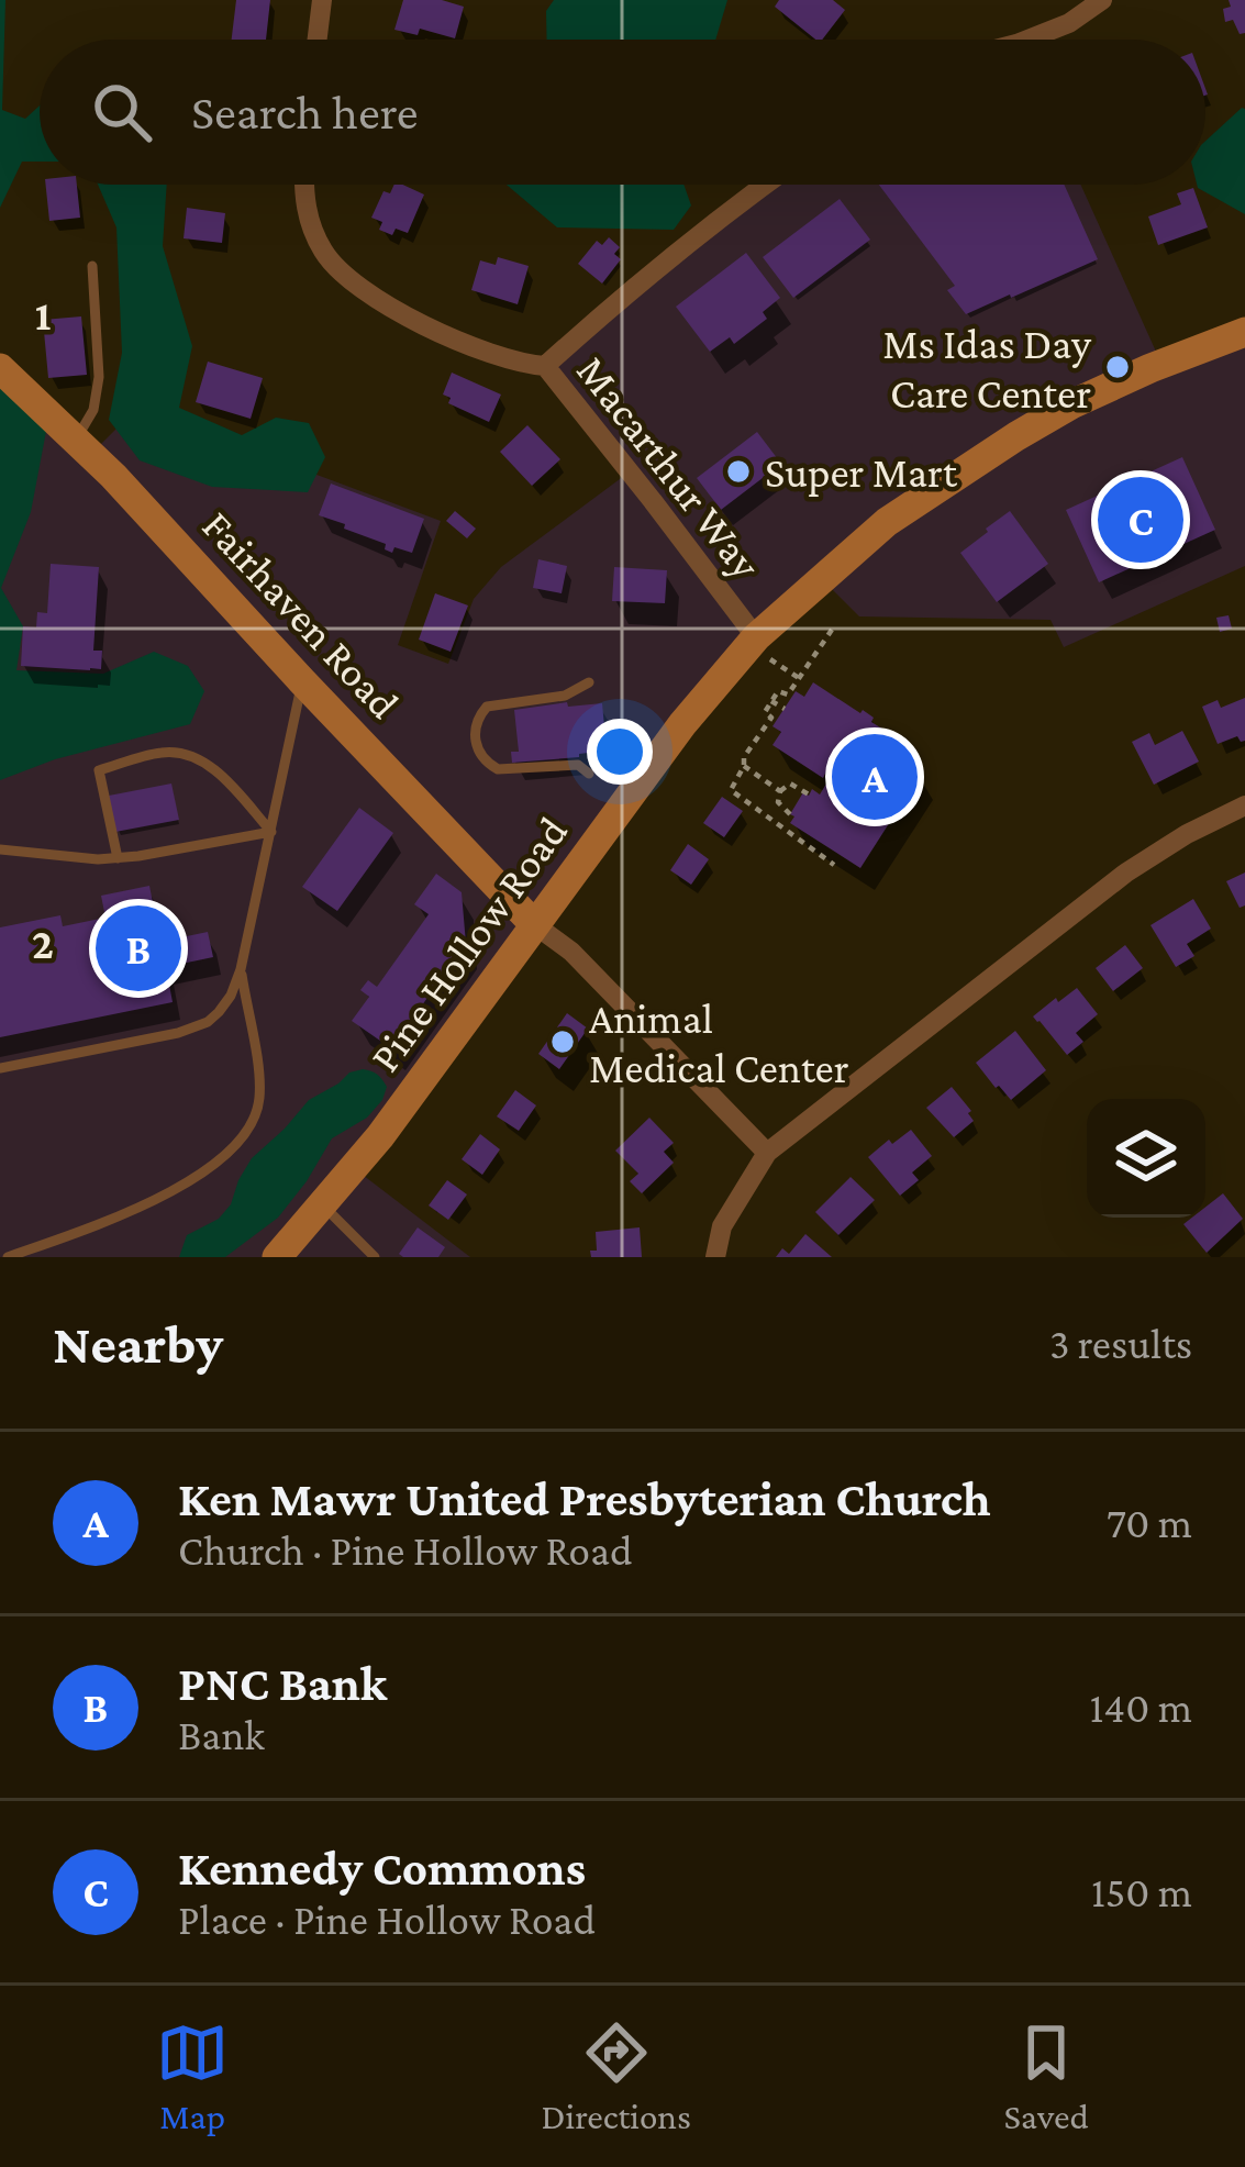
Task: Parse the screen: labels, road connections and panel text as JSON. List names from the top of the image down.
{
  "streets": {
    "street": ["Macarthur Way", "Fairhaven Road", "Pine Hollow Road"]
  },
  "crossings": [
    ["Macarthur Way", "Pine Hollow Road"],
    ["Fairhaven Road", "Pine Hollow Road"]
  ],
  "places": ["Ms Idas Day Care Center", "Super Mart", "Animal Medical Center"],
  "page": {
    "search": "Search here",
    "pins": ["C", "A", "B"],
    "heading": ["Nearby", "3 results"],
    "list": [
      {
        "mark": "A",
        "name": "Ken Mawr United Presbyterian Church",
        "note": "Church · Pine Hollow Road",
        "value": "70 m"
      },
      {
        "mark": "B",
        "name": "PNC Bank",
        "note": "Bank",
        "value": "140 m"
      },
      {
        "mark": "C",
        "name": "Kennedy Commons",
        "note": "Place · Pine Hollow Road",
        "value": "150 m"
      }
    ],
    "nav": ["Map", "Directions", "Saved"]
  },
  "grid": {
    "rows": ["1", "2"]
  }
}
